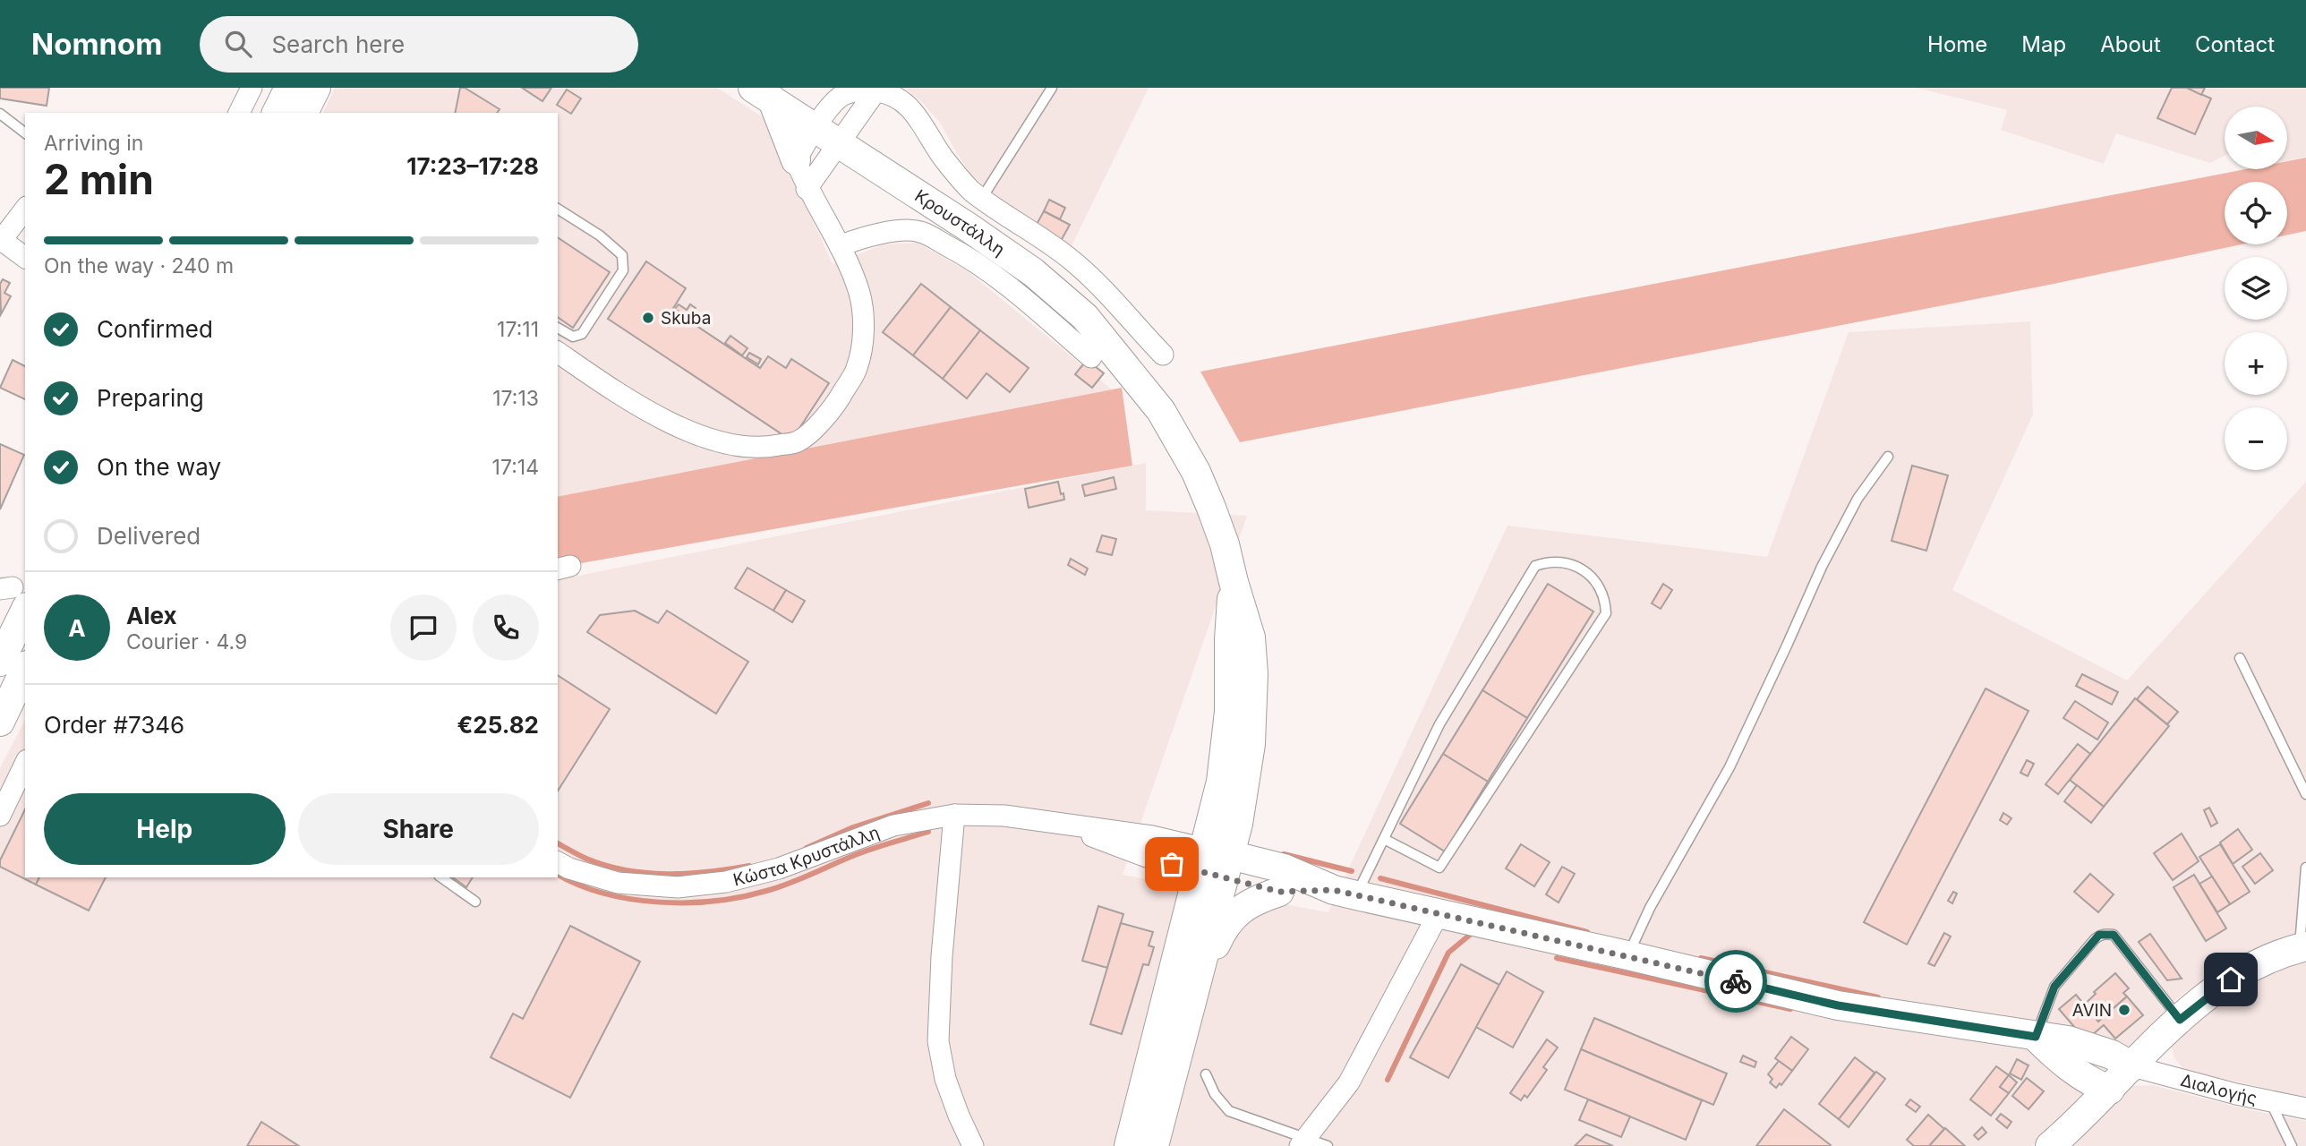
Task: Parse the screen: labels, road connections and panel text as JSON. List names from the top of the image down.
{
  "streets": {
    "street": ["Κρουστάλλη", "Κώστα Κρυστάλλη", "Διαλογής"]
  },
  "crossings": [
    ["Κρουστάλλη", "Κώστα Κρυστάλλη"],
    ["Κώστα Κρυστάλλη", "Διαλογής"]
  ],
  "places": ["Skuba", "AVIN"],
  "north": "right",
  "page": {
    "header": "Nomnom",
    "search": "Search here",
    "nav": [
      "Home",
      "Map",
      "About",
      "Contact"
    ],
    "map_buttons": ["+", "−"],
    "heading": ["2 min", "Arriving in", "17:23–17:28"],
    "panel": [
      "Alex",
      "Courier · 4.9",
      "Order #7346",
      "€25.82"
    ],
    "bar": "On the way · 240 m",
    "list": [
      ["Confirmed", "17:11"],
      ["Preparing", "17:13"],
      ["On the way", "17:14"],
      "Delivered"
    ],
    "round": "A",
    "buttons": ["Help", "Share"]
  }
}
